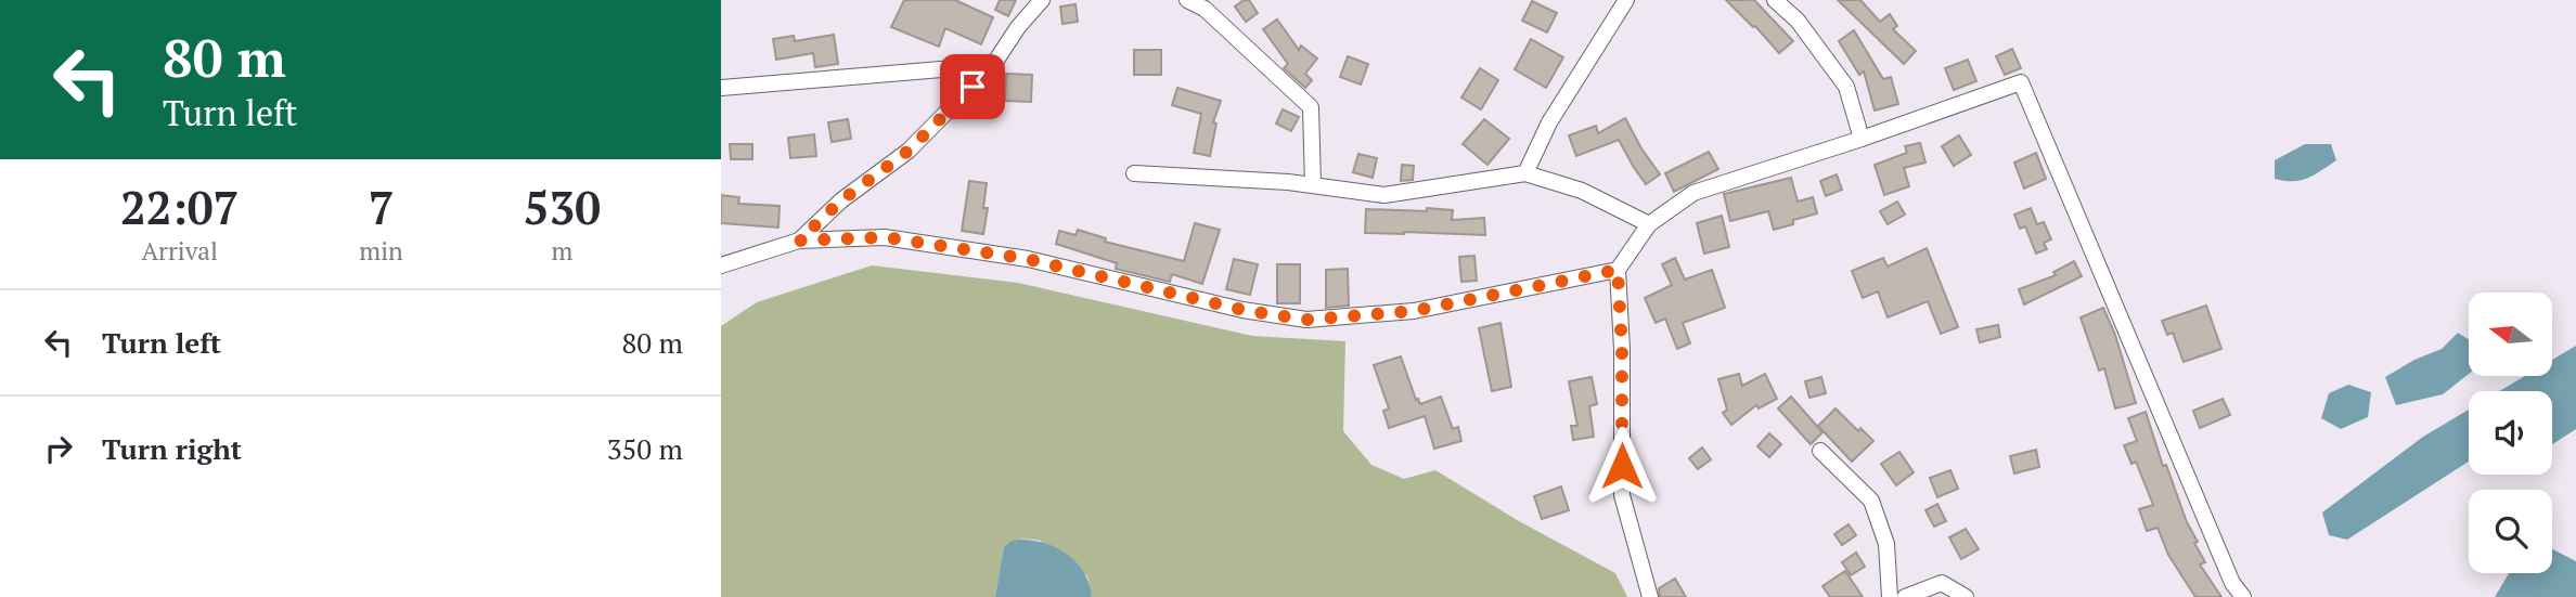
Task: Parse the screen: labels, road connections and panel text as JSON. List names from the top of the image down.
{
  "north": "left",
  "page": {
    "turn": ["80 m", "Turn left"],
    "eta": [
      "22:07",
      "Arrival",
      "7",
      "min",
      "530",
      "m"
    ],
    "list": [
      {
        "name": "Turn left",
        "value": "80 m"
      },
      {
        "name": "Turn right",
        "value": "350 m"
      }
    ]
  }
}
